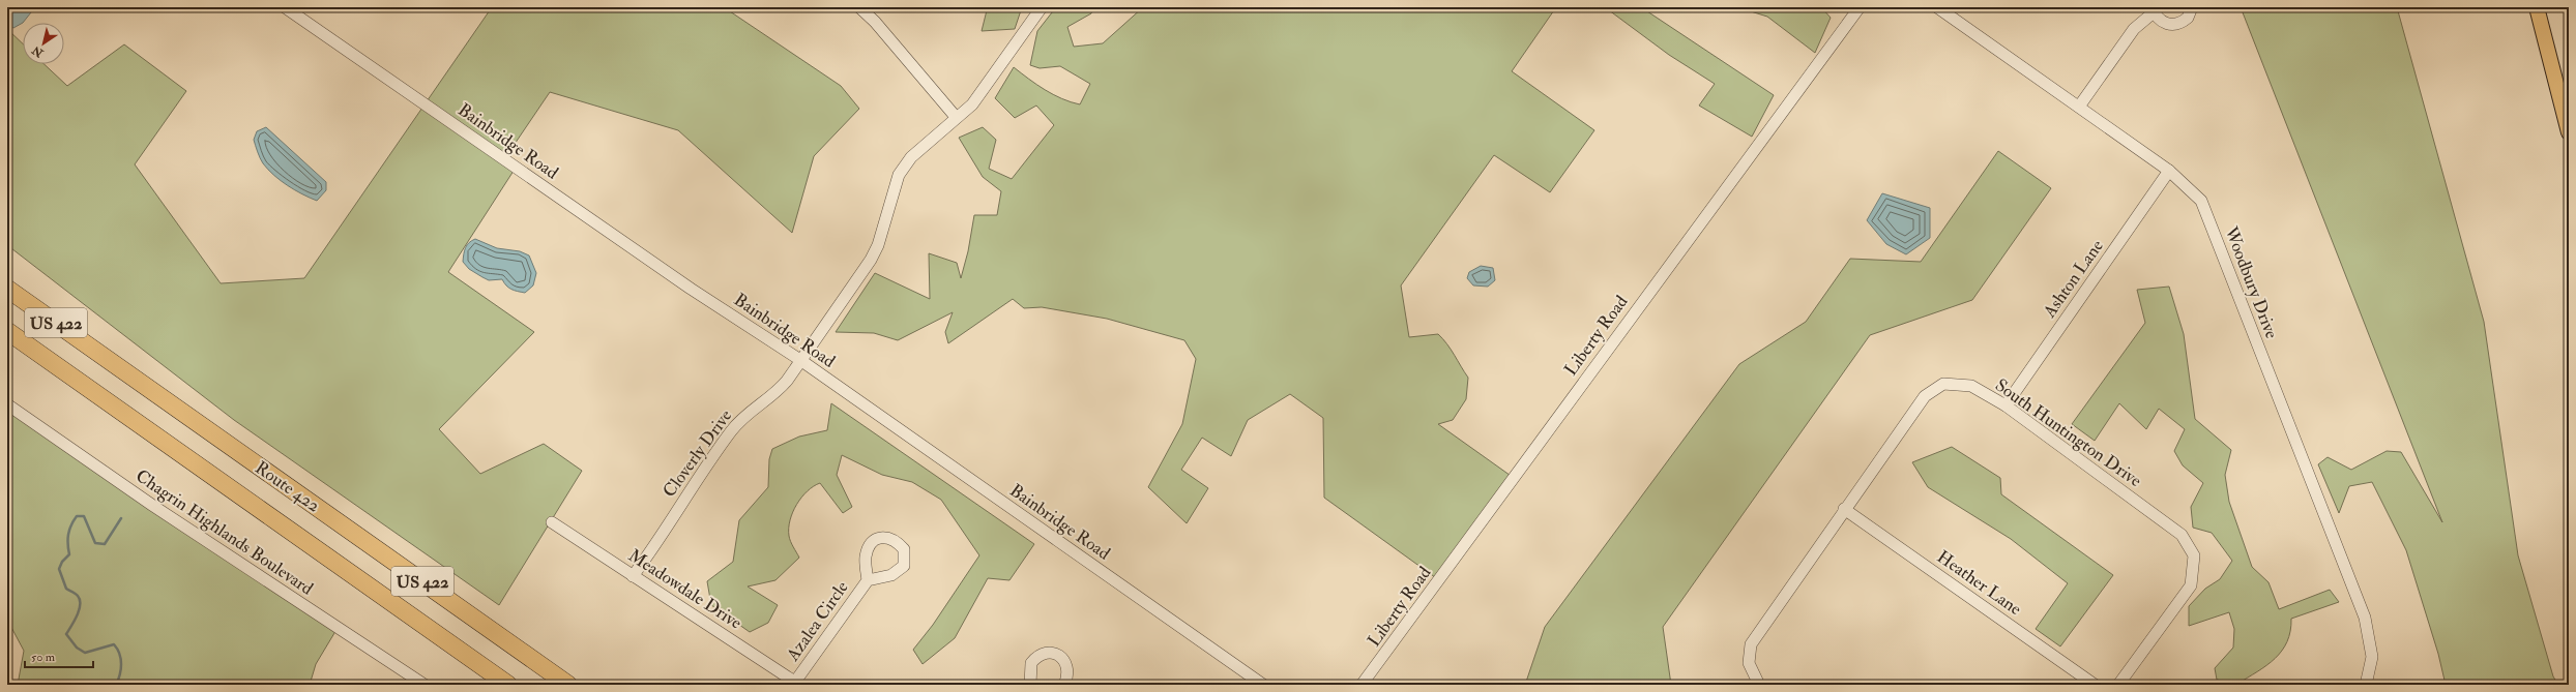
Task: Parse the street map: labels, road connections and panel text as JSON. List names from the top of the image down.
{
  "streets": {
    "highway": ["US 422", "Route 422"],
    "street": [
      "Bainbridge Road",
      "Ashton Lane",
      "Woodbury Drive",
      "Liberty Road",
      "South Huntington Drive",
      "Cloverly Drive",
      "Chagrin Highlands Boulevard",
      "Heather Lane",
      "Meadowdale Drive",
      "Azalea Circle"
    ]
  },
  "crossings": [
    ["Bainbridge Road", "Cloverly Drive"],
    ["Ashton Lane", "Woodbury Drive"],
    ["Ashton Lane", "South Huntington Drive"],
    ["South Huntington Drive", "Heather Lane"],
    ["Cloverly Drive", "Meadowdale Drive"],
    ["Meadowdale Drive", "Azalea Circle"]
  ],
  "scale_bar": "50 m",
  "north": "bottom left"
}
